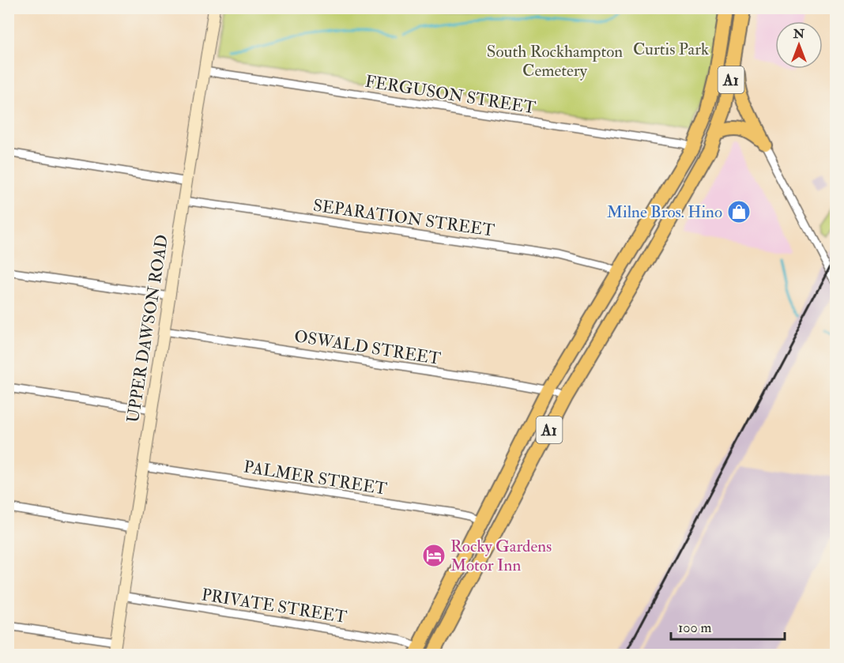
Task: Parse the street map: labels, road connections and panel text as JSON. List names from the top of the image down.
{
  "streets": {
    "highway": ["A1"],
    "street": [
      "FERGUSON STREET",
      "SEPARATION STREET",
      "UPPER DAWSON ROAD",
      "OSWALD STREET",
      "PALMER STREET",
      "PRIVATE STREET"
    ]
  },
  "crossings": [
    ["A1", "FERGUSON STREET"],
    ["A1", "SEPARATION STREET"],
    ["A1", "OSWALD STREET"],
    ["A1", "PALMER STREET"],
    ["A1", "PRIVATE STREET"],
    ["FERGUSON STREET", "UPPER DAWSON ROAD"],
    ["SEPARATION STREET", "UPPER DAWSON ROAD"],
    ["UPPER DAWSON ROAD", "OSWALD STREET"],
    ["UPPER DAWSON ROAD", "PALMER STREET"],
    ["UPPER DAWSON ROAD", "PRIVATE STREET"]
  ],
  "parks": ["Curtis Park", "South Rockhampton Cemetery"],
  "places": {
    "shop": ["Milne Bros. Hino"],
    "hotel": ["Rocky Gardens Motor Inn"]
  },
  "scale_bar": "100 m",
  "north": "top"
}
